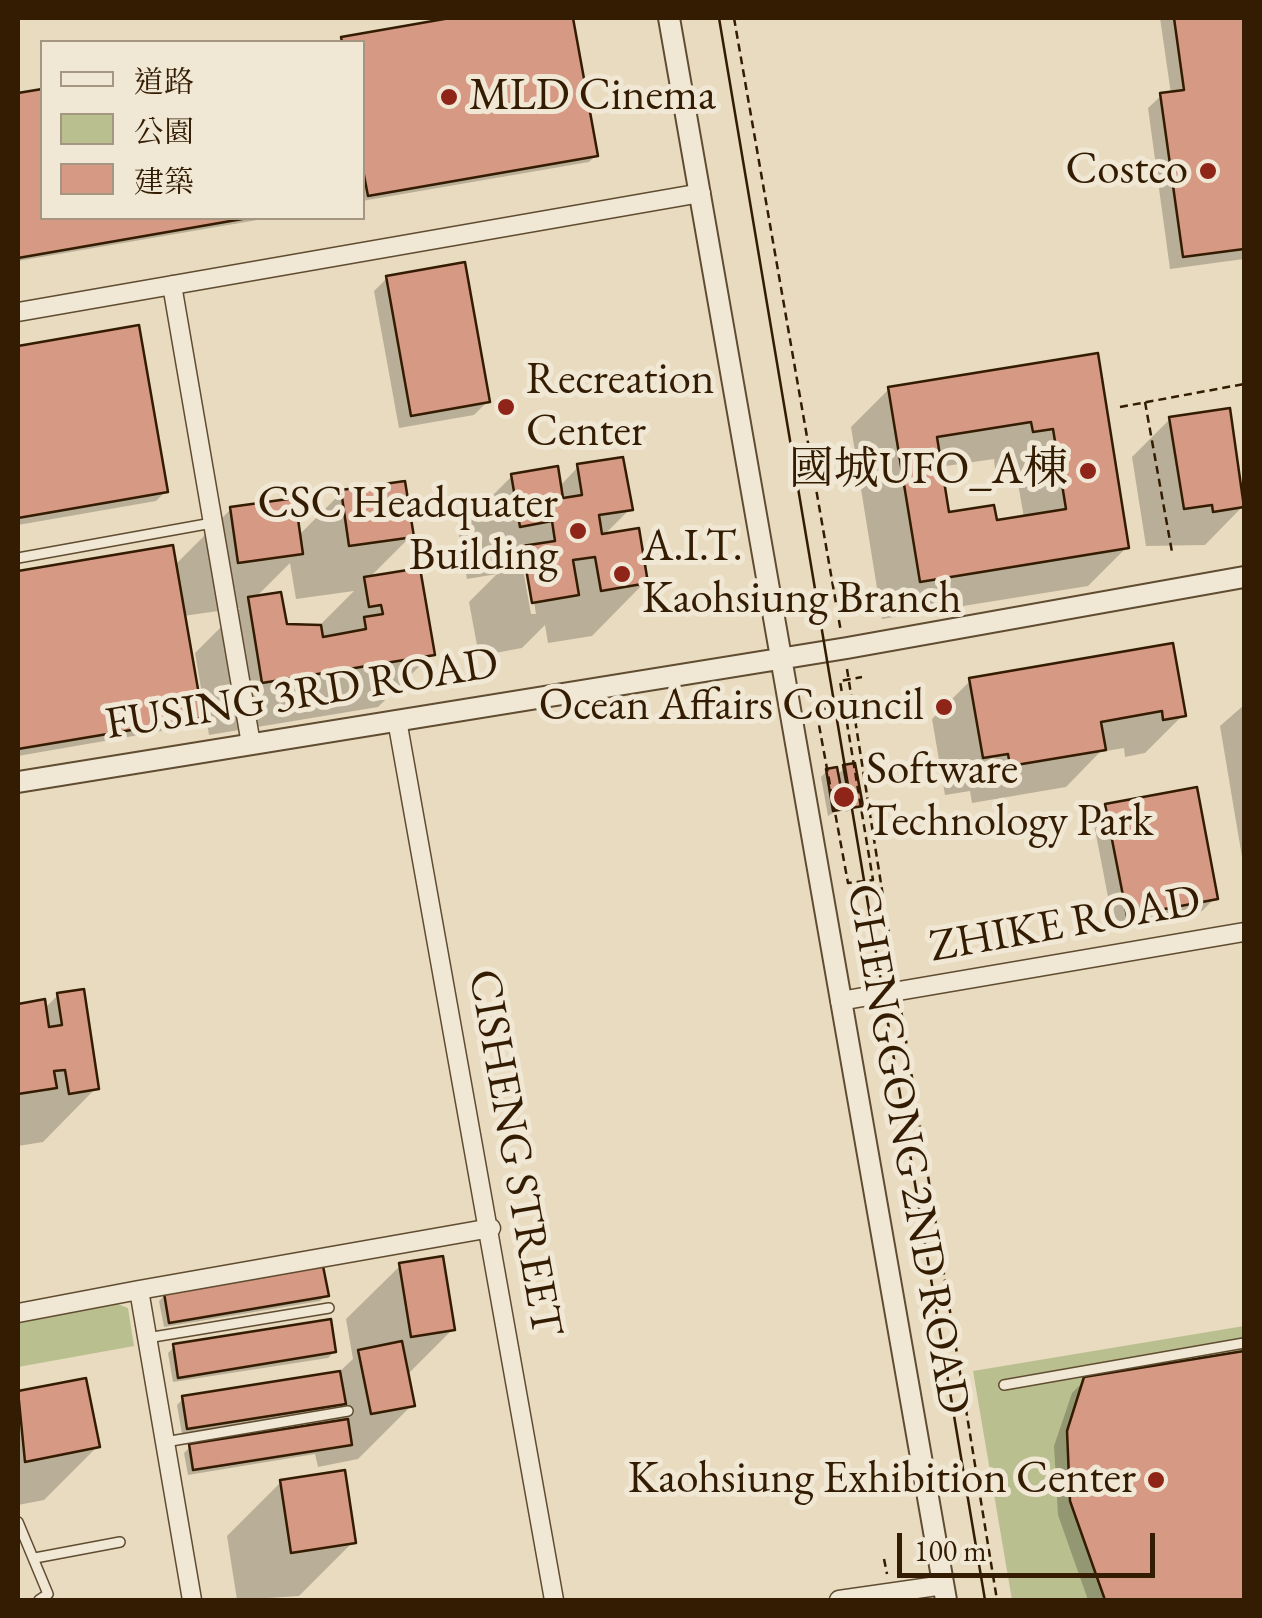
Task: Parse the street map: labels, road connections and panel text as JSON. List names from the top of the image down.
{
  "streets": {
    "street": [
      "FUSING 3RD ROAD",
      "ZHIKE ROAD",
      "CHENGGONG 2ND ROAD",
      "CISHENG STREET"
    ]
  },
  "crossings": [
    ["FUSING 3RD ROAD", "CHENGGONG 2ND ROAD"],
    ["FUSING 3RD ROAD", "CISHENG STREET"],
    ["ZHIKE ROAD", "CHENGGONG 2ND ROAD"]
  ],
  "places": [
    "MLD Cinema",
    "Costco",
    "Recreation Center",
    "國城UFO_A棟",
    "CSC Headquater Building",
    "A.I.T. Kaohsiung Branch",
    "Ocean Affairs Council",
    "Software Technology Park",
    "Kaohsiung Exhibition Center"
  ],
  "legend": ["道路", "公園", "建築"],
  "scale_bar": "100 m"
}
